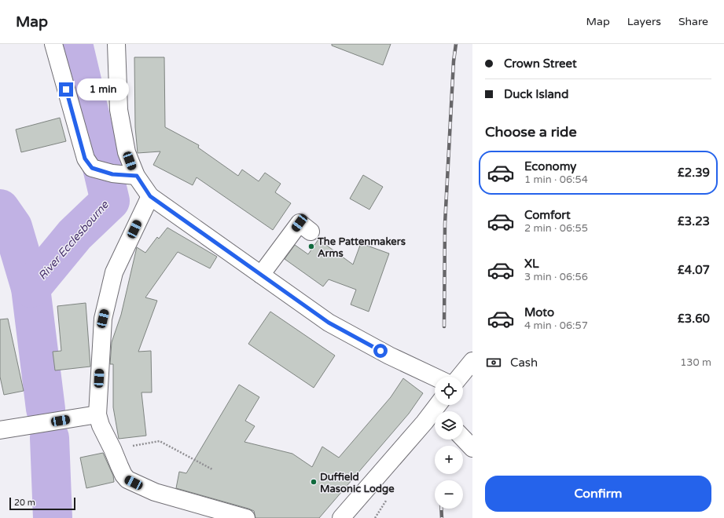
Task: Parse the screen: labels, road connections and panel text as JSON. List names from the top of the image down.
{
  "water": ["River Ecclesbourne"],
  "places": ["The Pattenmakers Arms", "Duffield Masonic Lodge"],
  "scale_bar": "20 m",
  "page": {
    "header": "Map",
    "nav": ["Map", "Layers", "Share"],
    "banner": ["Crown Street", "Duck Island"],
    "bubble": "1 min",
    "heading": "Choose a ride",
    "list": [
      {
        "name": "Economy",
        "note": "1 min · 06:54",
        "value": "£2.39"
      },
      {
        "name": "Comfort",
        "note": "2 min · 06:55",
        "value": "£3.23"
      },
      {
        "name": "XL",
        "note": "3 min · 06:56",
        "value": "£4.07"
      },
      {
        "name": "Moto",
        "note": "4 min · 06:57",
        "value": "£3.60"
      }
    ],
    "pay": ["Cash", "130 m"],
    "map_buttons": ["+", "−"],
    "buttons": "Confirm",
    "scale": "20 m"
  }
}
